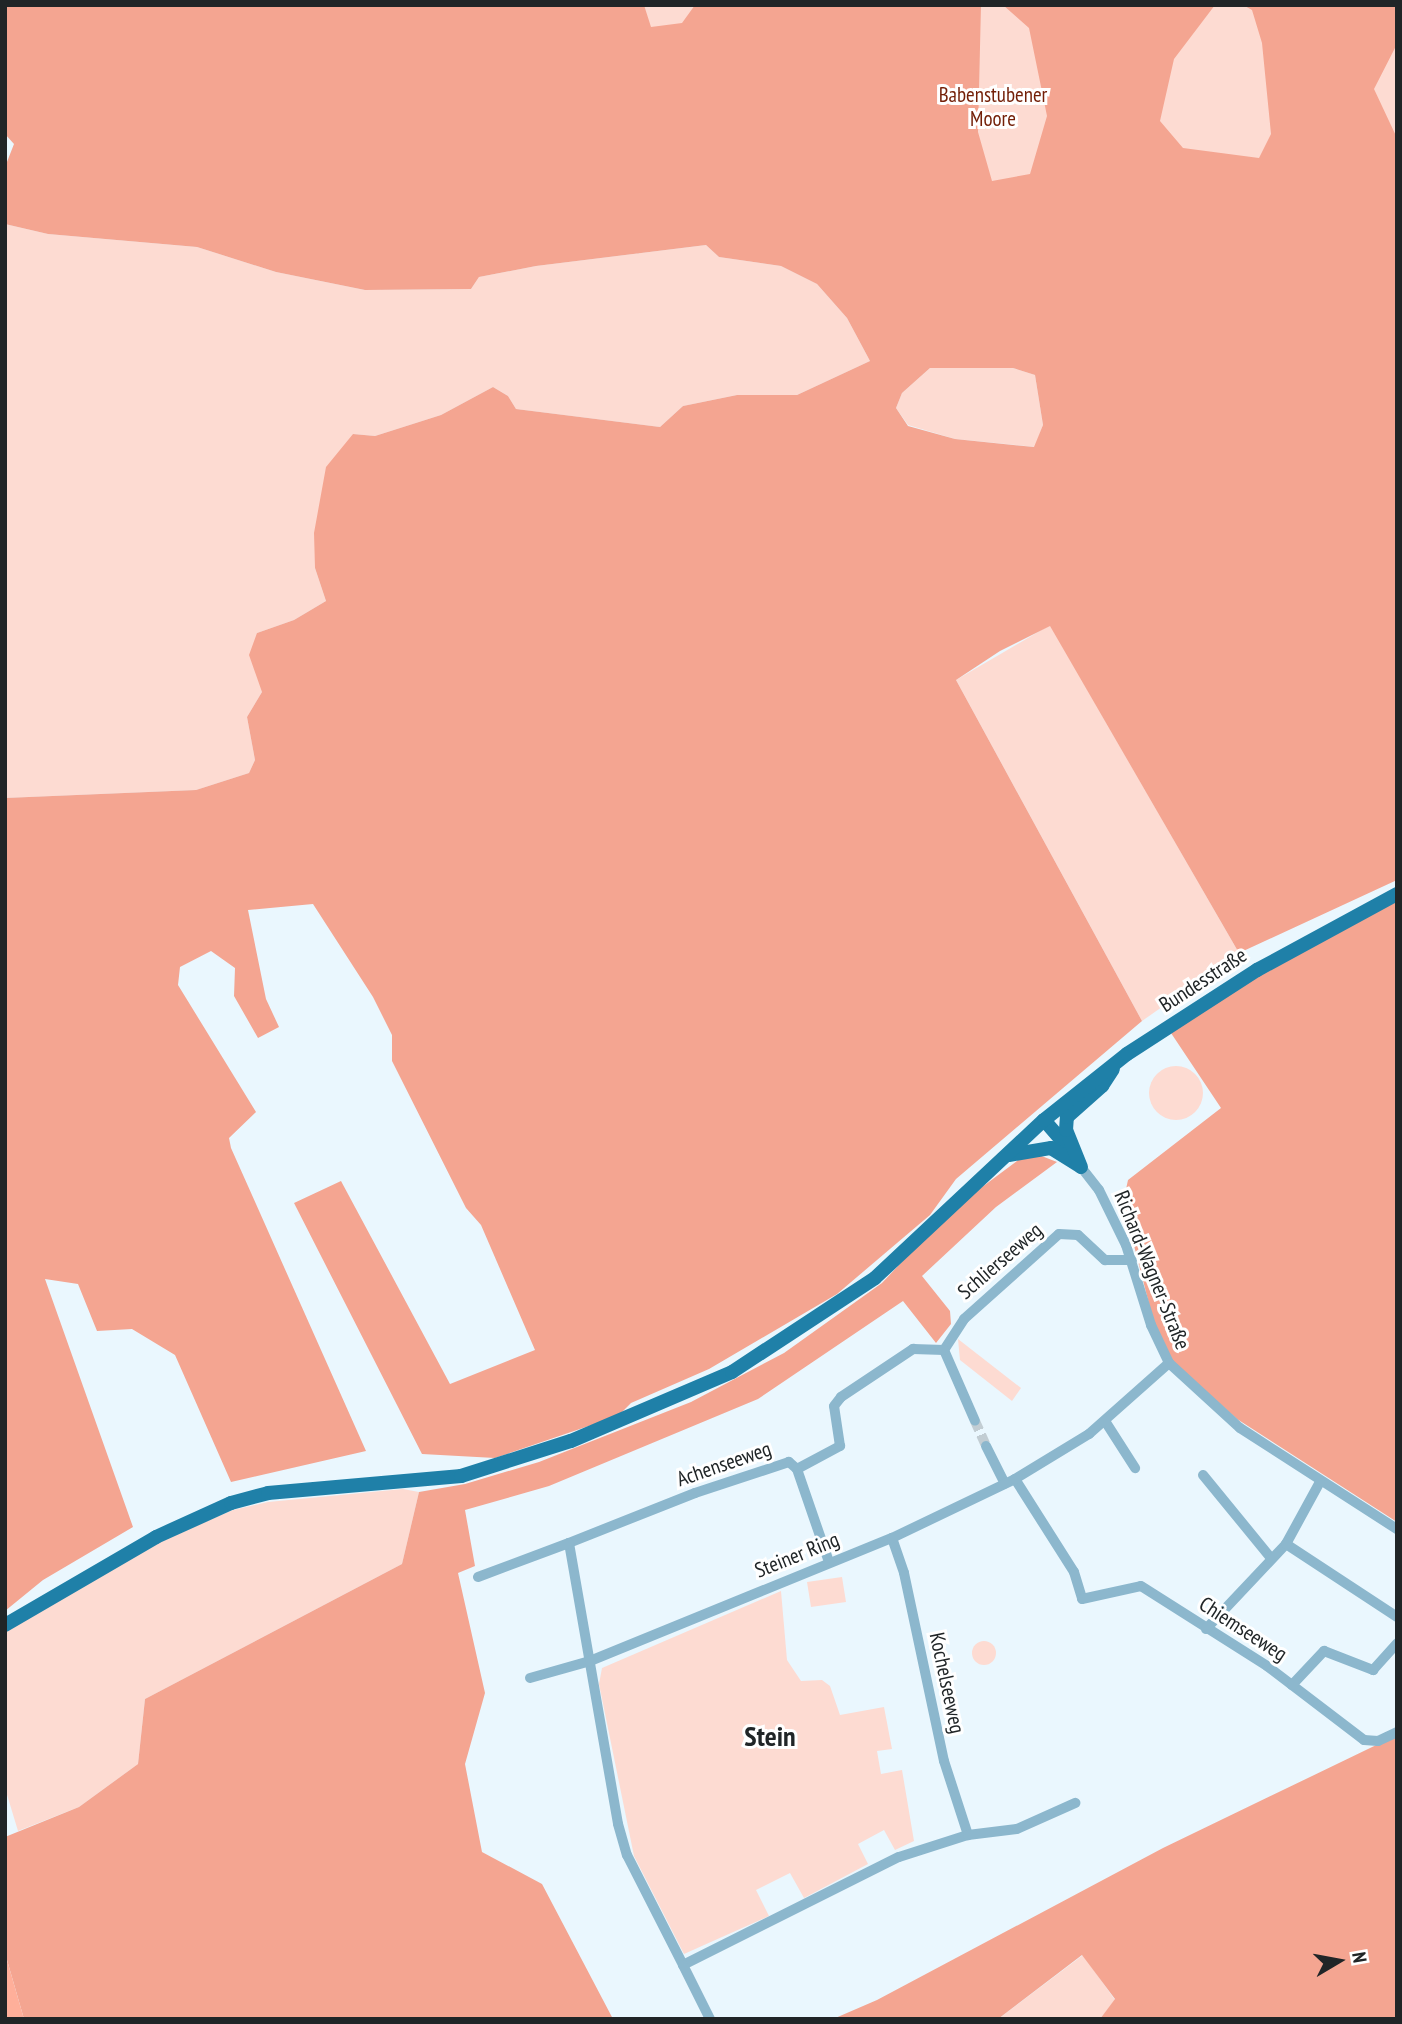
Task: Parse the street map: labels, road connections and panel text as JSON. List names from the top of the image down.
{
  "streets": {
    "main road": ["Bundesstraße"],
    "street": [
      "Schlierseeweg",
      "Richard-Wagner-Straße",
      "Achenseeweg",
      "Steiner Ring",
      "Chiemseeweg",
      "Kochelseeweg"
    ]
  },
  "crossings": [
    ["Schlierseeweg", "Richard-Wagner-Straße"],
    ["Richard-Wagner-Straße", "Steiner Ring"],
    ["Achenseeweg", "Steiner Ring"],
    ["Steiner Ring", "Chiemseeweg"],
    ["Steiner Ring", "Kochelseeweg"]
  ],
  "districts": ["Stein"],
  "parks": ["Babenstubener Moore"],
  "north": "right"
}
